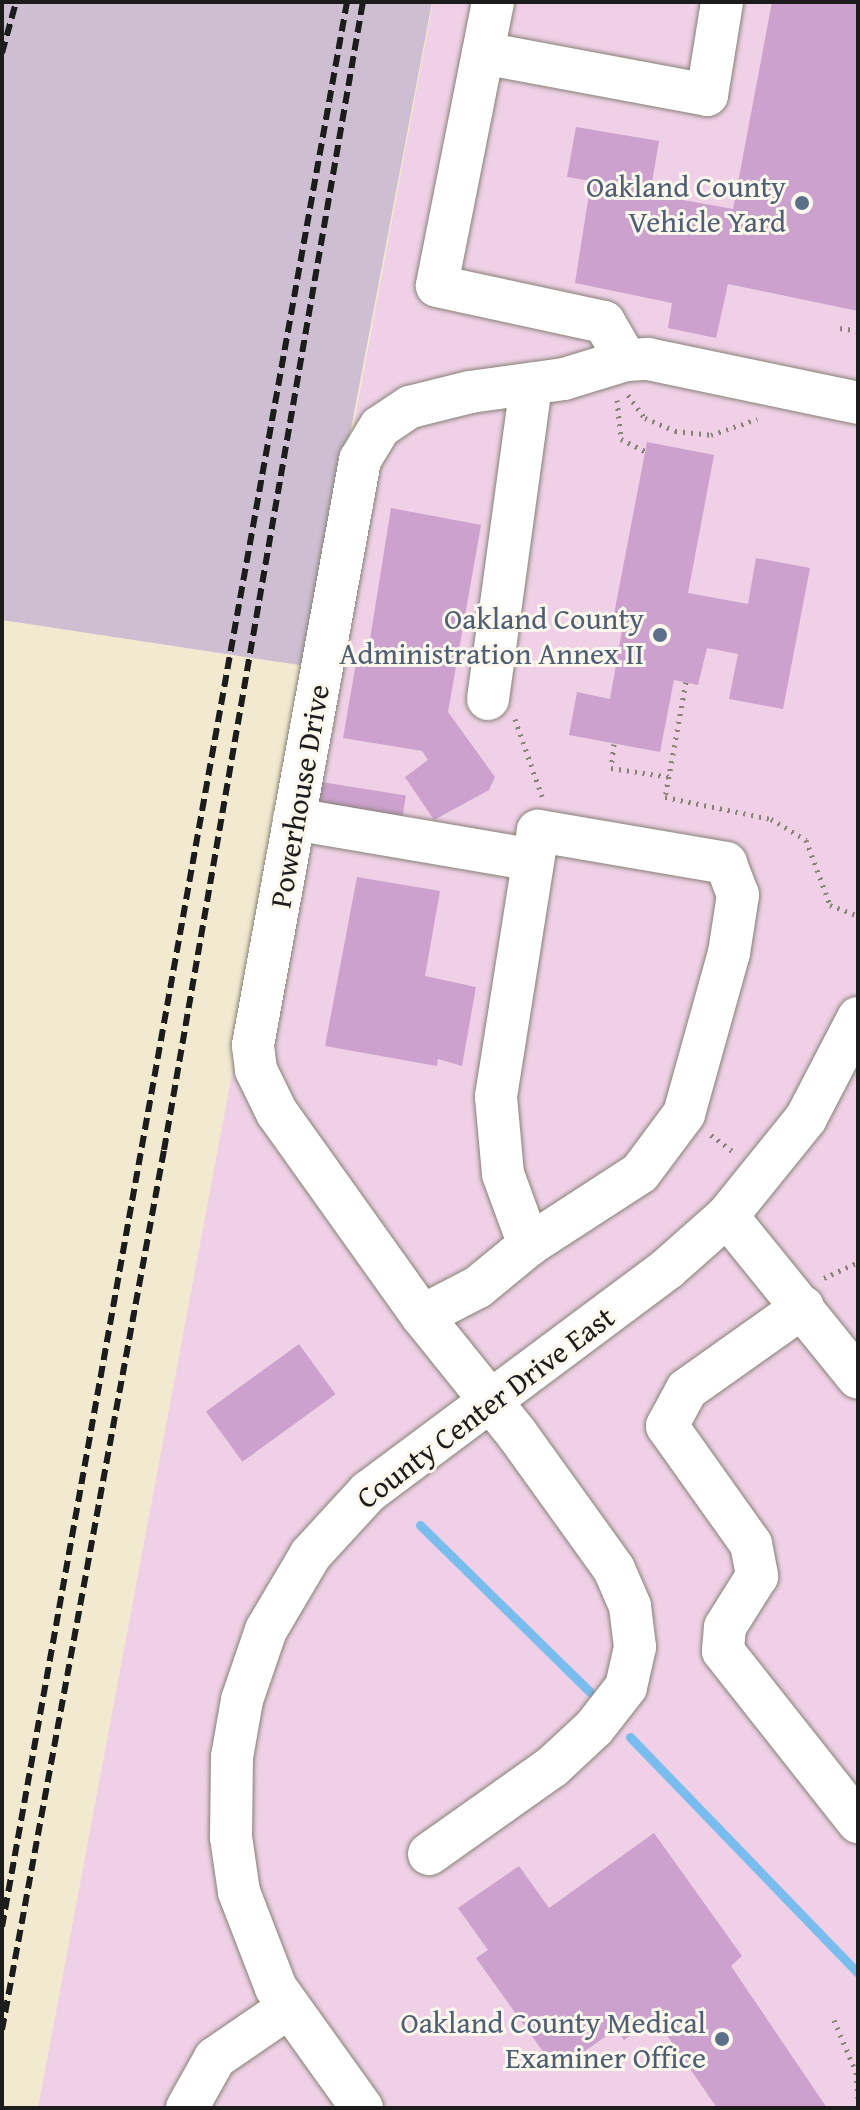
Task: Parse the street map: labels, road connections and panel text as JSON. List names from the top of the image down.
{
  "streets": {
    "street": ["Powerhouse Drive", "County Center Drive East"]
  },
  "crossings": [
    ["Powerhouse Drive", "County Center Drive East"]
  ],
  "places": ["Oakland County Vehicle Yard", "Oakland County Administration Annex II", "Oakland County Medical Examiner Office"]
}
